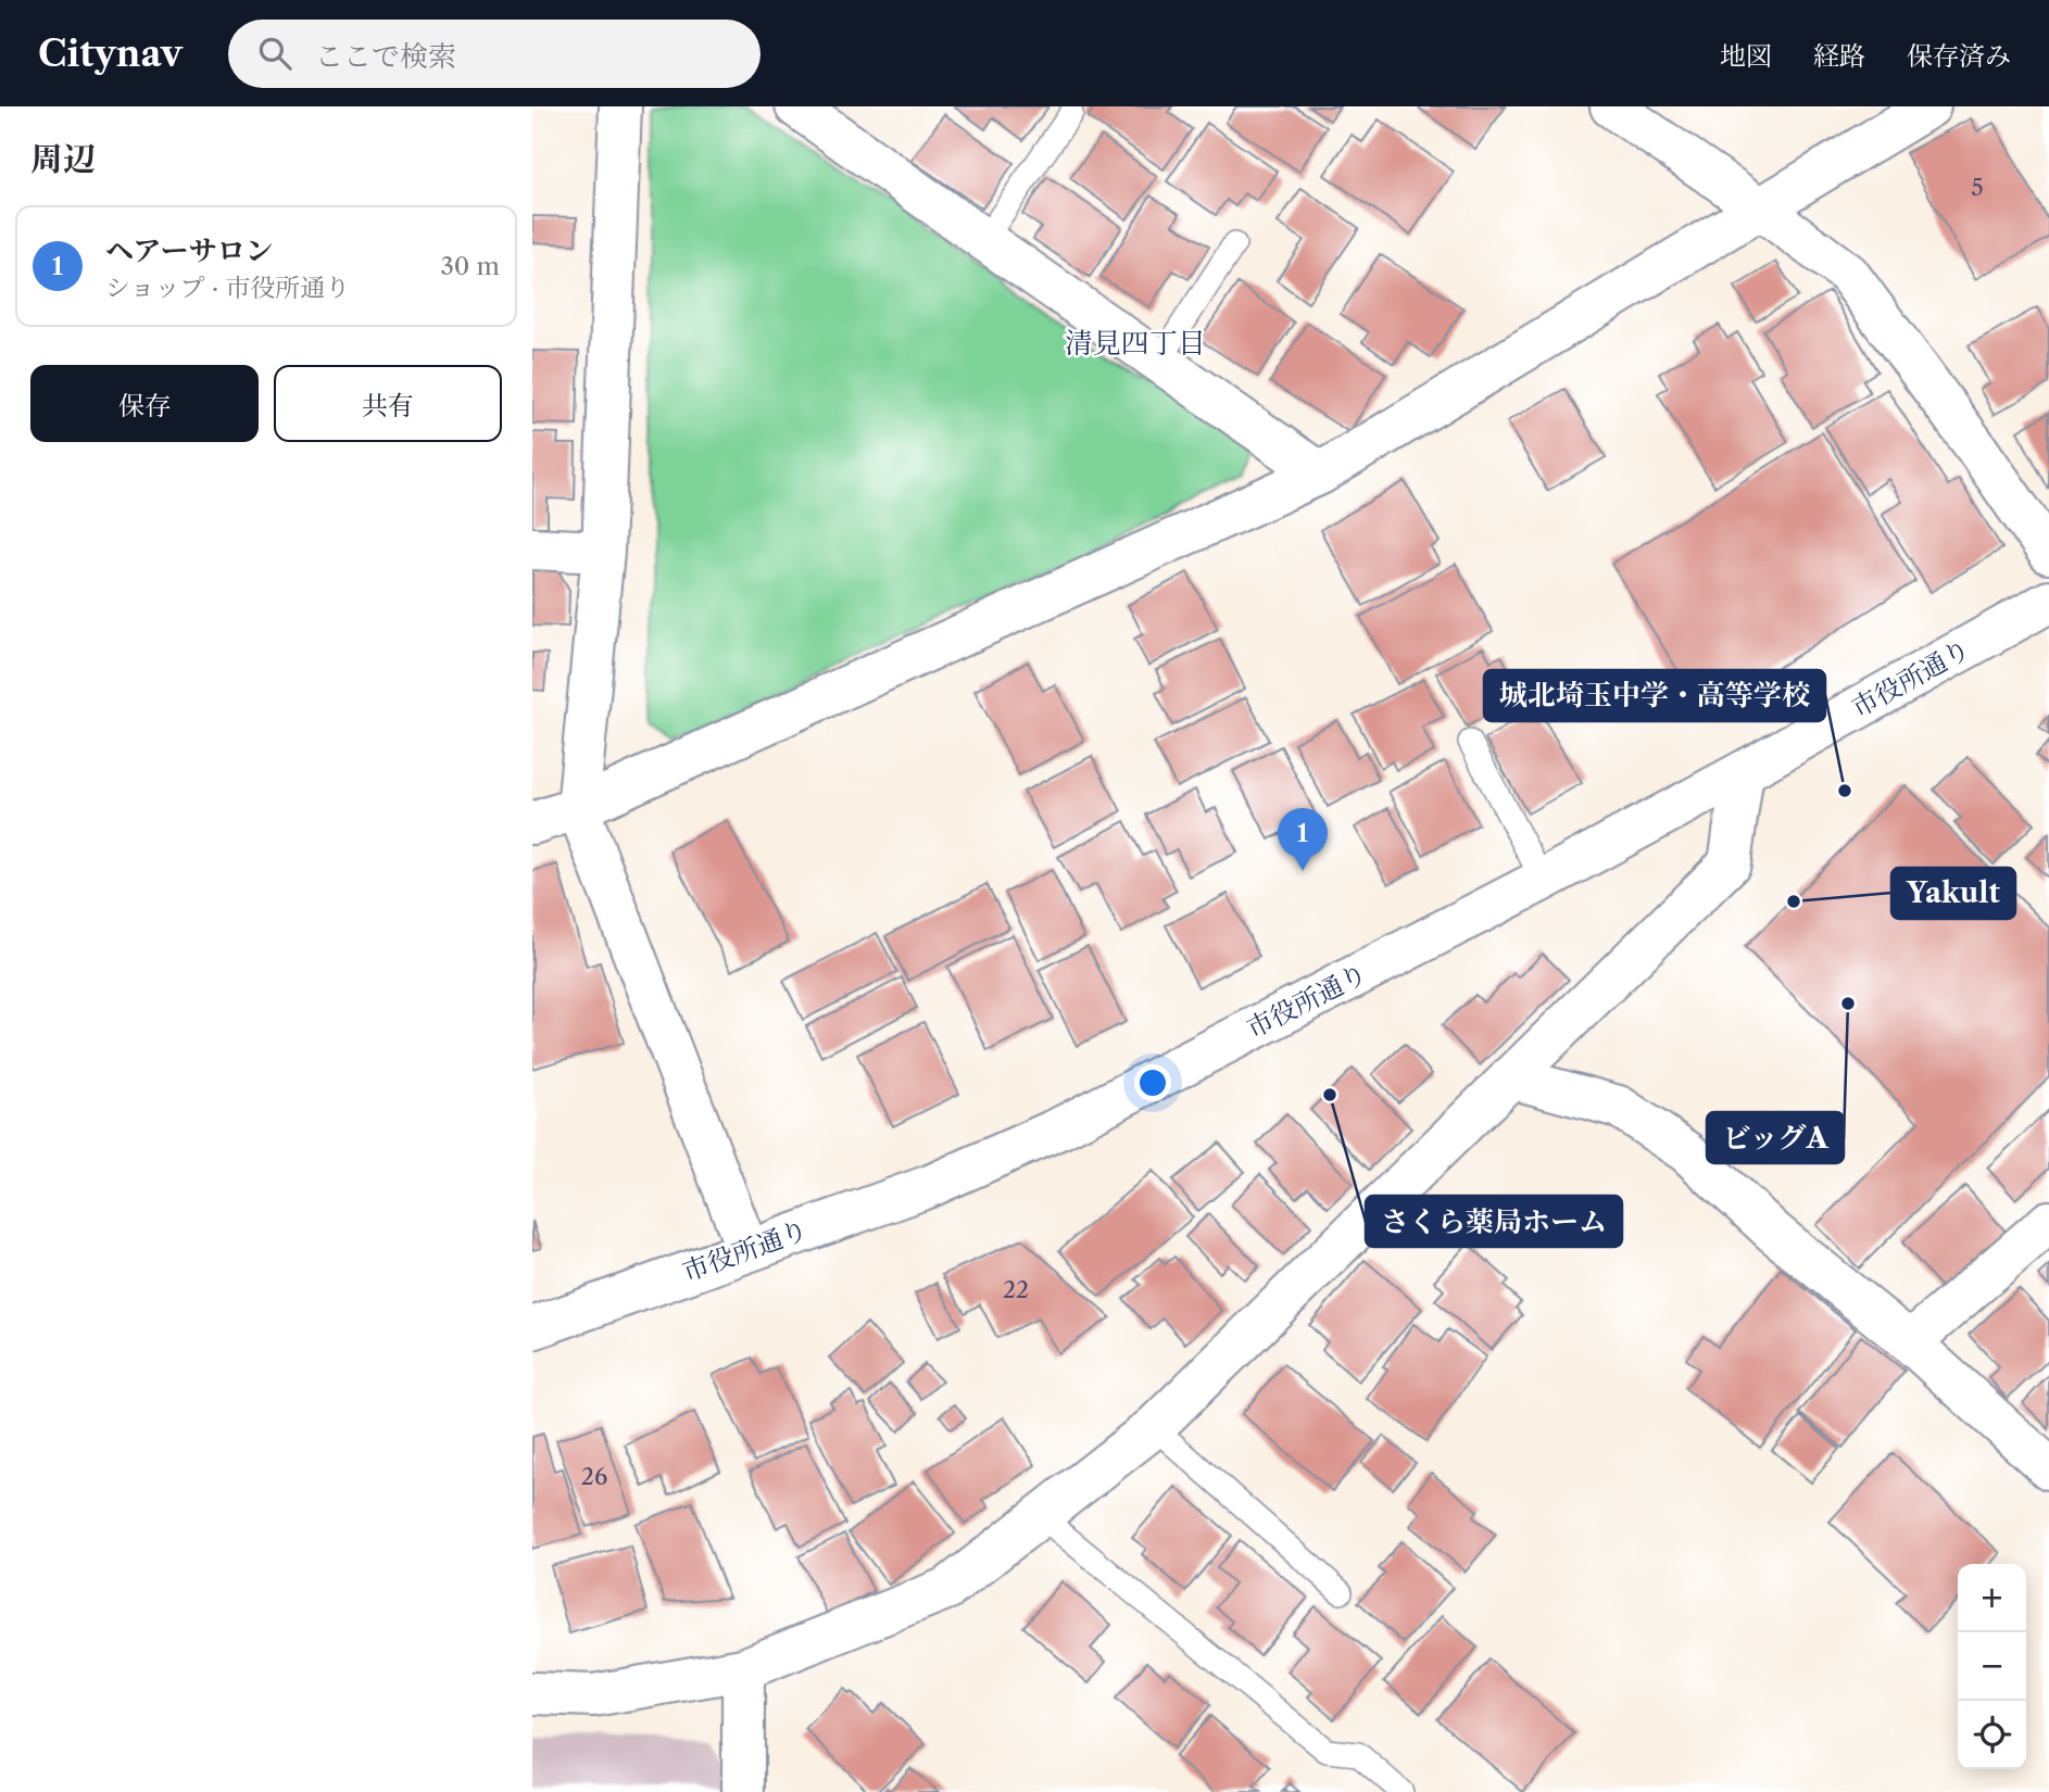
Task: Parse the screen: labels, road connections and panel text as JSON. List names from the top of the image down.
{
  "streets": {
    "street": ["市役所通り"]
  },
  "districts": ["清見四丁目"],
  "places": [
    "城北埼玉中学・高等学校",
    "Yakult",
    "ビッグA",
    "さくら薬局ホーム"
  ],
  "house_numbers": ["5", "22", "26"],
  "page": {
    "header": "Citynav",
    "search": "ここで検索",
    "nav": ["地図", "経路", "保存済み"],
    "heading": "周辺",
    "list": [
      {
        "mark": "1",
        "name": "ヘアーサロン",
        "note": "ショップ · 市役所通り",
        "value": "30 m"
      }
    ],
    "buttons": ["保存", "共有"],
    "pins": "1",
    "map_buttons": ["+", "−"]
  }
}
